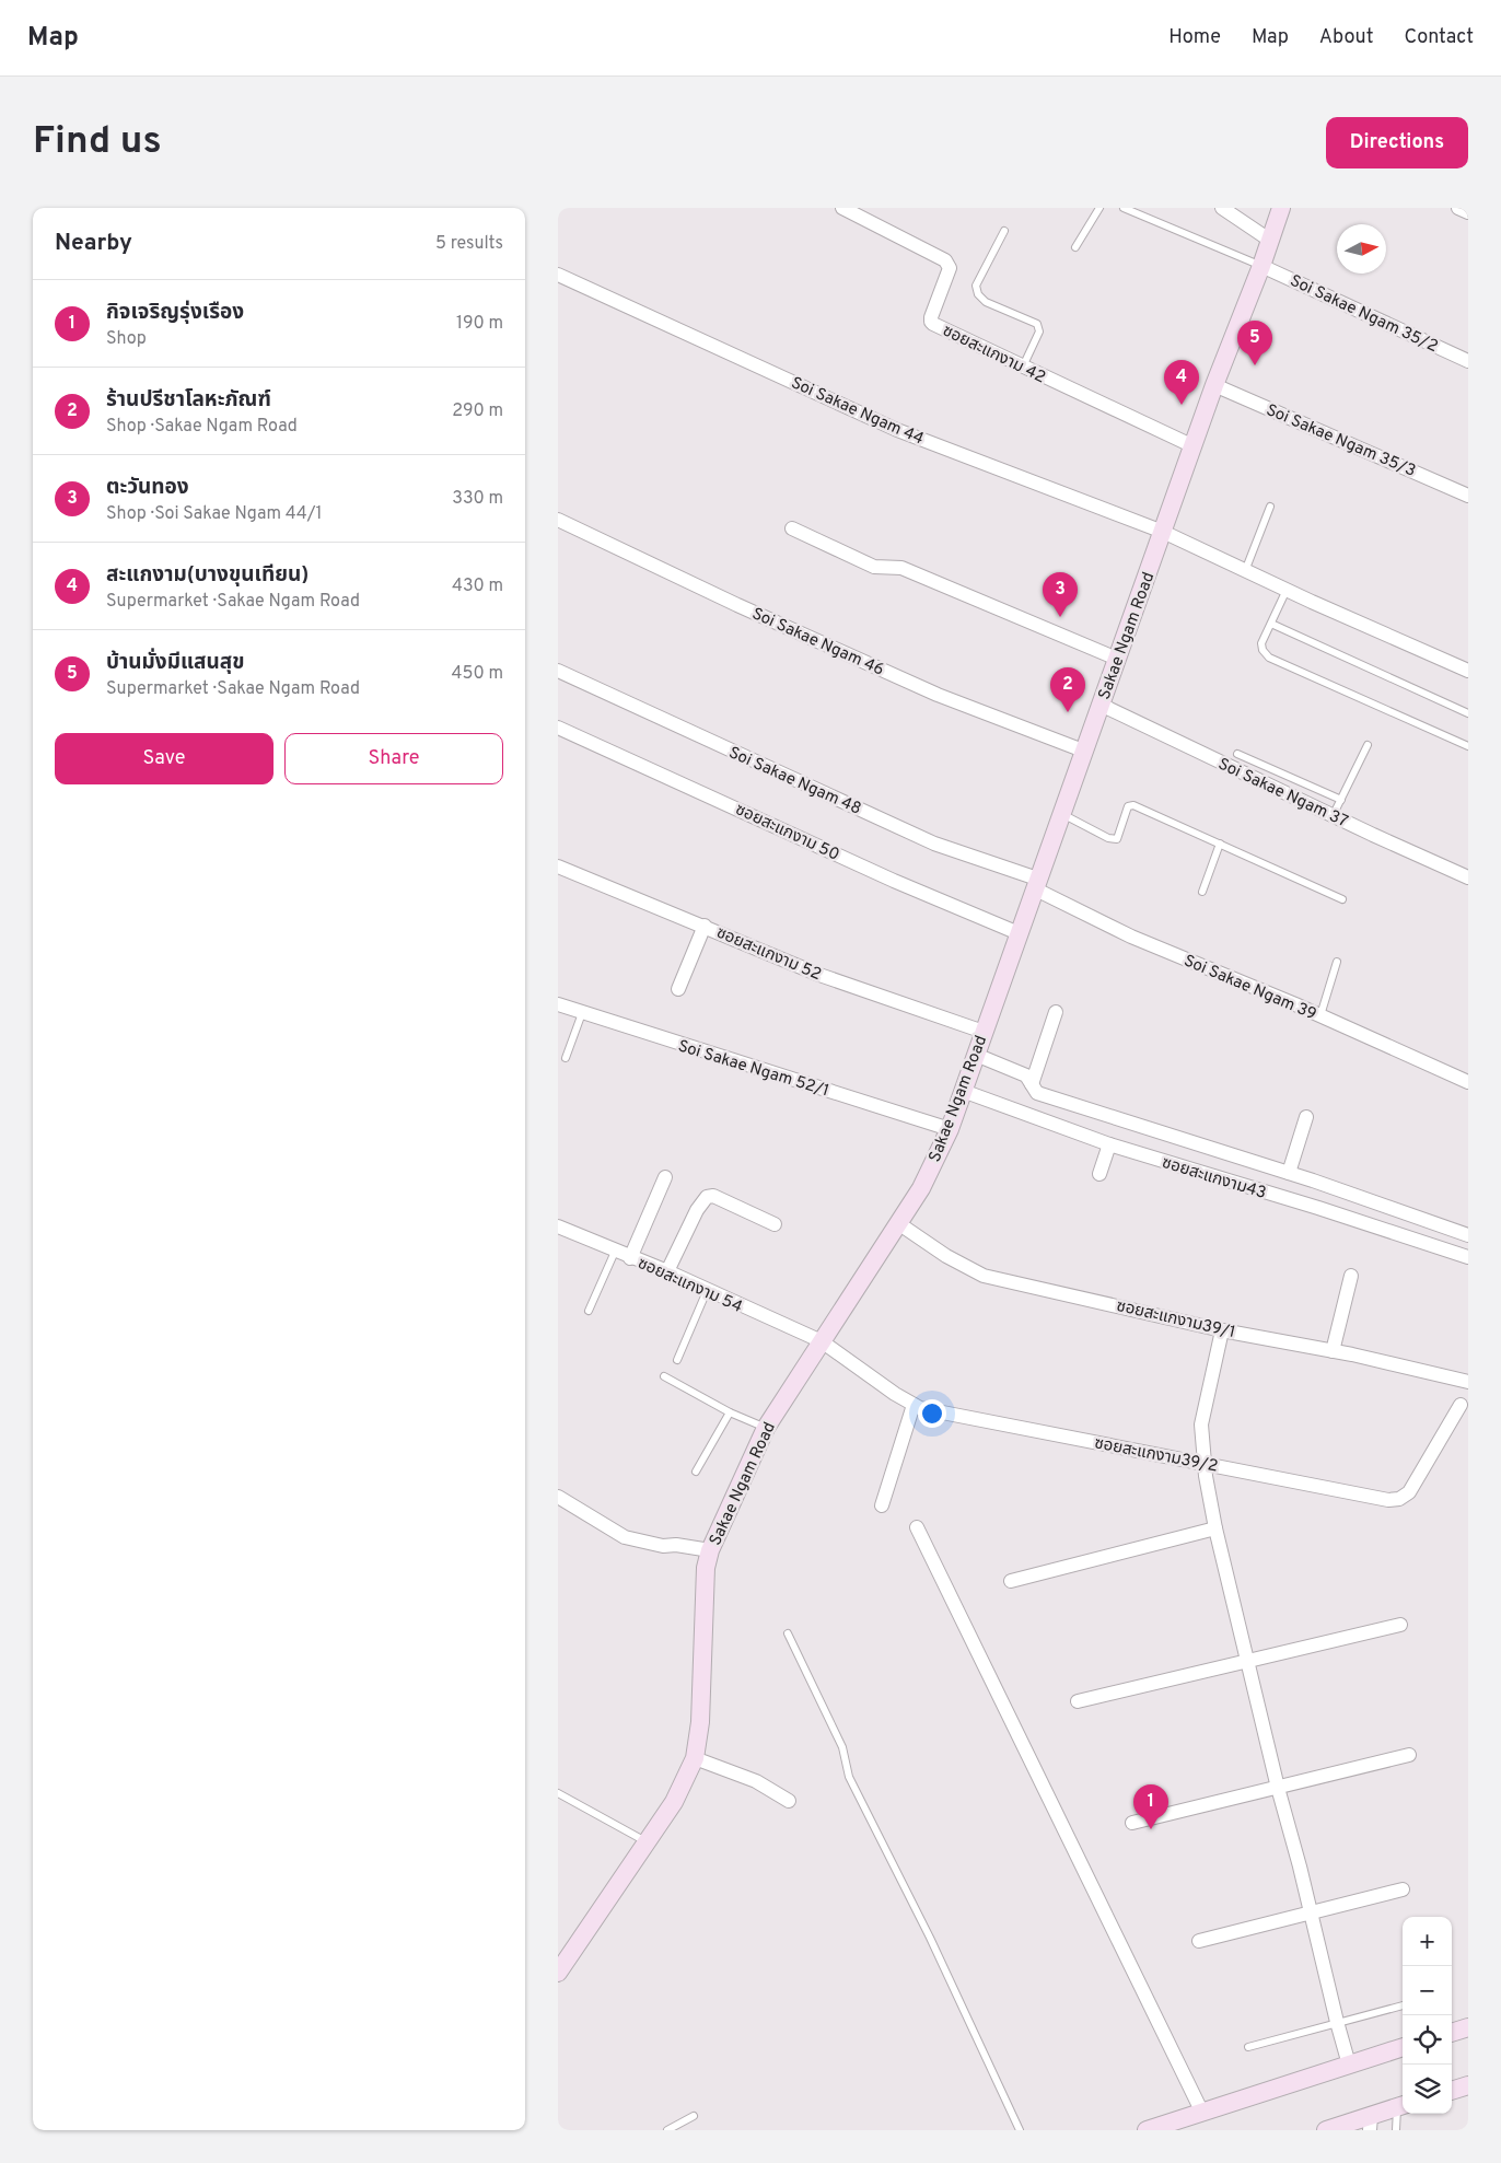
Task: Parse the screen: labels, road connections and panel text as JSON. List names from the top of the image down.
{
  "streets": {
    "street": [
      "Soi Sakae Ngam 35/2",
      "ซอยสะแกงาม 42",
      "Soi Sakae Ngam 44",
      "Soi Sakae Ngam 35/3",
      "Sakae Ngam Road",
      "Soi Sakae Ngam 46",
      "Soi Sakae Ngam 48",
      "Soi Sakae Ngam 37",
      "ซอยสะแกงาม 50",
      "ซอยสะแกงาม 52",
      "Soi Sakae Ngam 39",
      "Soi Sakae Ngam 52/1",
      "ซอยสะแกงาม43",
      "ซอยสะแกงาม 54",
      "ซอยสะแกงาม39/1",
      "ซอยสะแกงาม39/2"
    ]
  },
  "crossings": [
    ["Soi Sakae Ngam 35/2", "Sakae Ngam Road"],
    ["ซอยสะแกงาม 42", "Sakae Ngam Road"],
    ["Soi Sakae Ngam 44", "Sakae Ngam Road"],
    ["Soi Sakae Ngam 35/3", "Sakae Ngam Road"],
    ["Sakae Ngam Road", "Soi Sakae Ngam 46"],
    ["Sakae Ngam Road", "Soi Sakae Ngam 48"],
    ["Sakae Ngam Road", "Soi Sakae Ngam 37"],
    ["Sakae Ngam Road", "ซอยสะแกงาม 50"],
    ["Sakae Ngam Road", "ซอยสะแกงาม 52"],
    ["Sakae Ngam Road", "Soi Sakae Ngam 39"],
    ["Sakae Ngam Road", "Soi Sakae Ngam 52/1"],
    ["Sakae Ngam Road", "ซอยสะแกงาม43"],
    ["Sakae Ngam Road", "ซอยสะแกงาม 54"],
    ["Sakae Ngam Road", "ซอยสะแกงาม39/1"],
    ["Sakae Ngam Road", "ซอยสะแกงาม39/2"],
    ["Soi Sakae Ngam 48", "Soi Sakae Ngam 39"],
    ["ซอยสะแกงาม 54", "ซอยสะแกงาม39/2"]
  ],
  "north": "right",
  "page": {
    "header": "Map",
    "nav": [
      "Home",
      "Map",
      "About",
      "Contact"
    ],
    "buttons": [
      "Directions",
      ["Save", "Share"]
    ],
    "title": "Find us",
    "heading": ["Nearby", "5 results"],
    "list": [
      {
        "mark": "1",
        "name": "กิจเจริญรุ่งเรือง",
        "note": "Shop",
        "value": "190 m"
      },
      {
        "mark": "2",
        "name": "ร้านปรีชาโลหะภัณฑ์",
        "note": "Shop · Sakae Ngam Road",
        "value": "290 m"
      },
      {
        "mark": "3",
        "name": "ตะวันทอง",
        "note": "Shop · Soi Sakae Ngam 44/1",
        "value": "330 m"
      },
      {
        "mark": "4",
        "name": "สะแกงาม(บางขุนเทียน)",
        "note": "Supermarket · Sakae Ngam Road",
        "value": "430 m"
      },
      {
        "mark": "5",
        "name": "บ้านมั่งมีแสนสุข",
        "note": "Supermarket · Sakae Ngam Road",
        "value": "450 m"
      }
    ],
    "pins": [
      "5",
      "4",
      "3",
      "2",
      "1"
    ],
    "map_buttons": ["+", "−"]
  }
}
